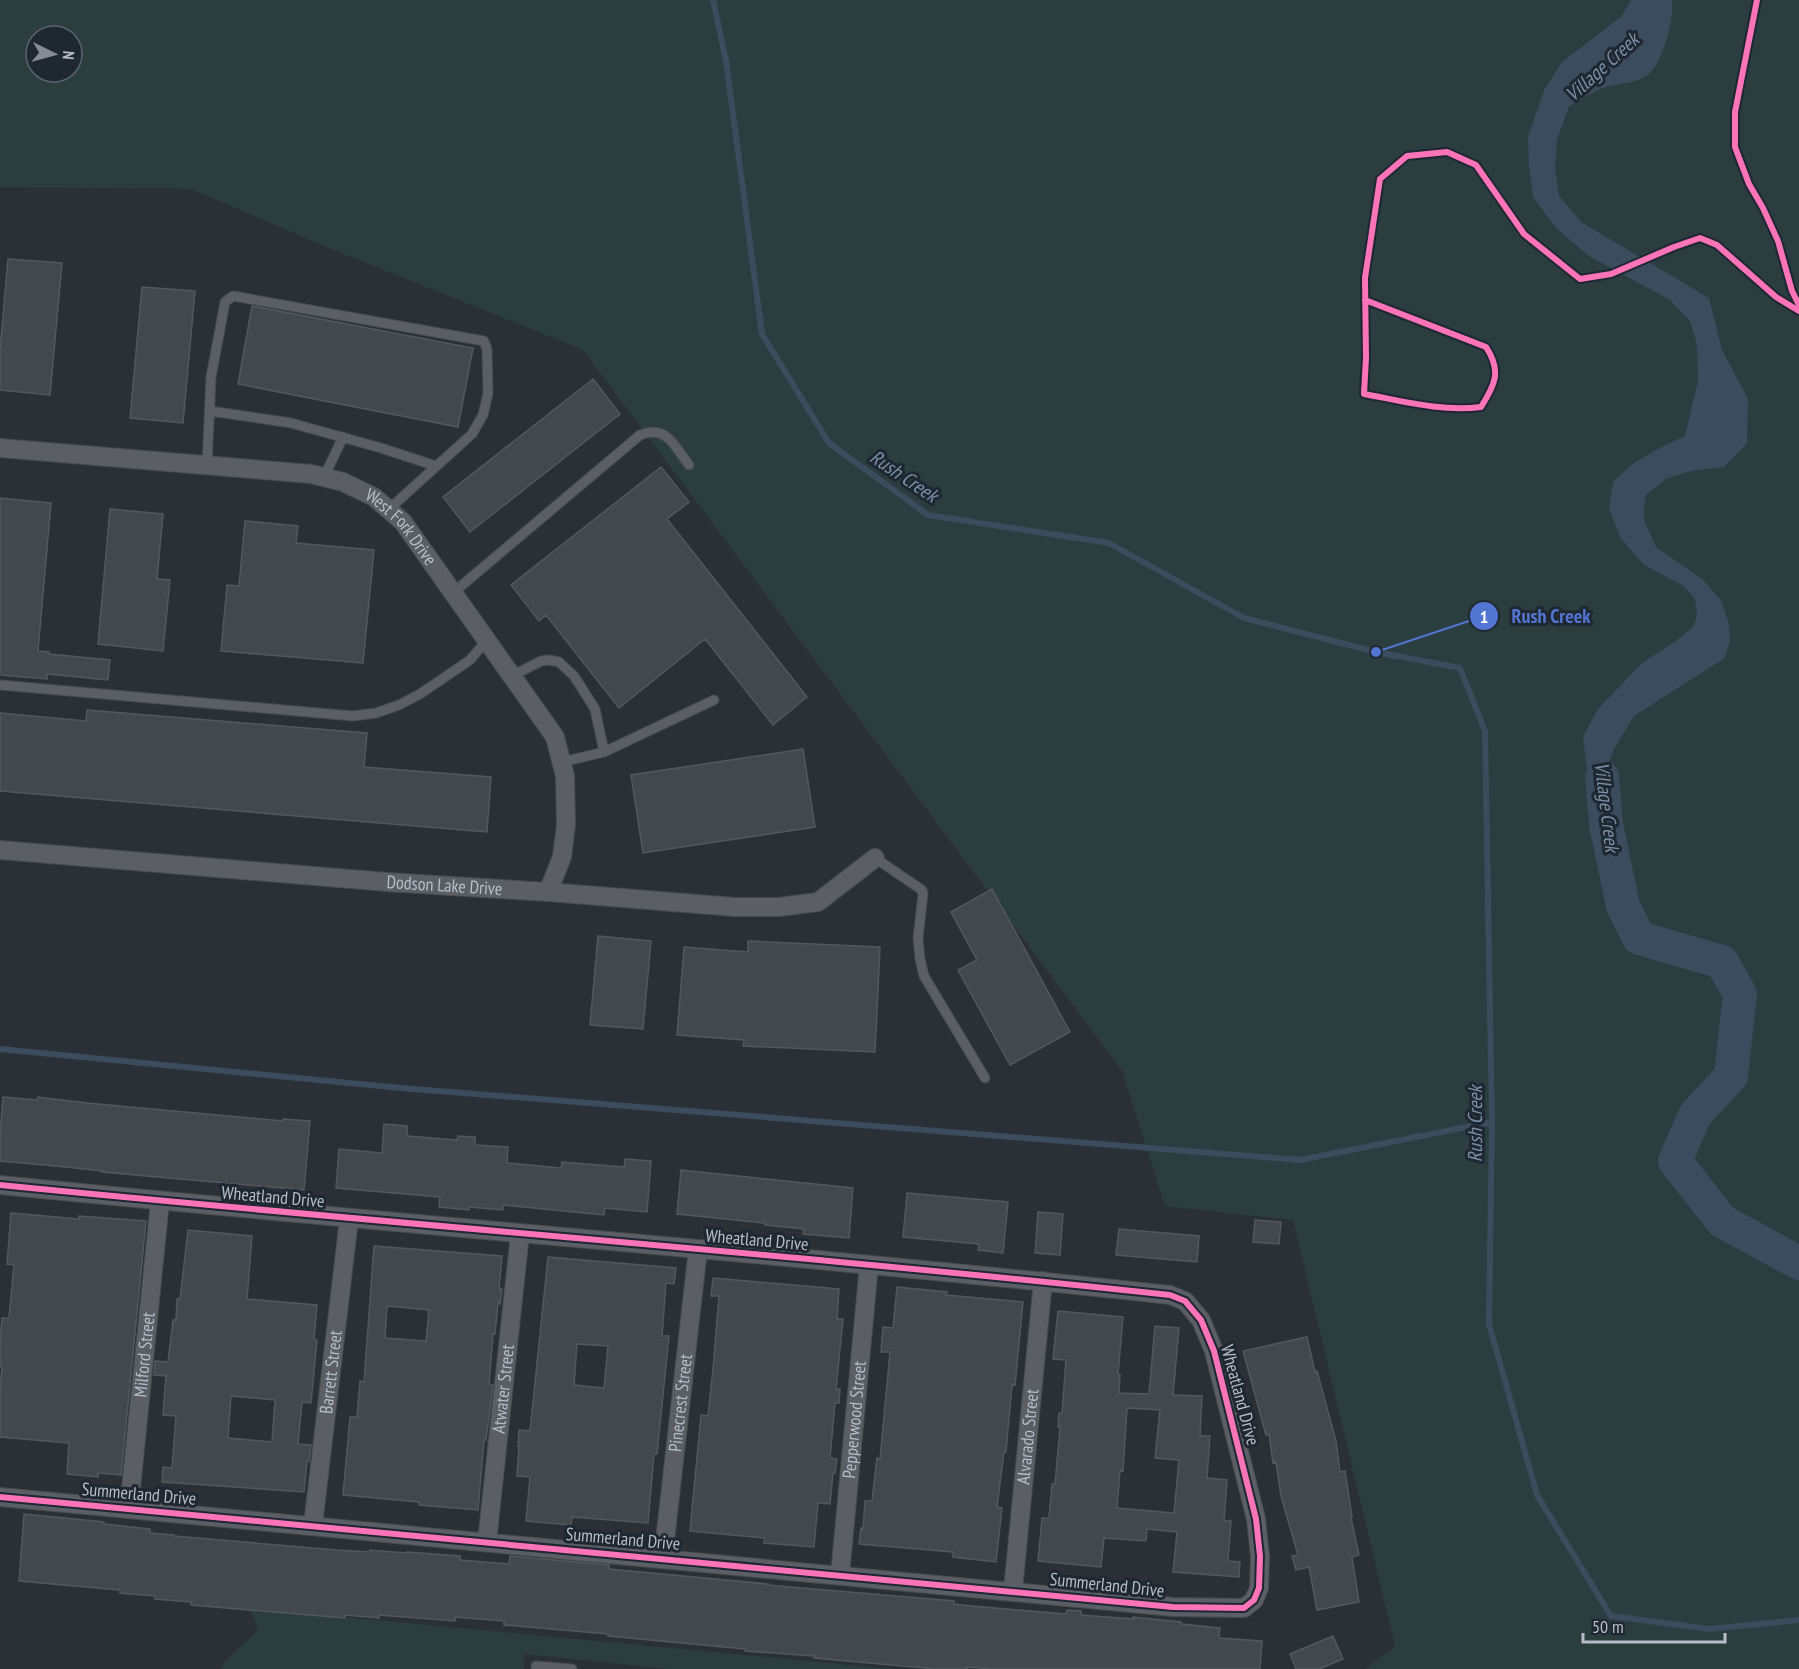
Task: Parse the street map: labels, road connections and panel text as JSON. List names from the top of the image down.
{
  "streets": {
    "street": [
      "West Fork Drive",
      "Dodson Lake Drive",
      "Wheatland Drive",
      "Milford Street",
      "Barrett Street",
      "Atwater Street",
      "Pinecrest Street",
      "Pepperwood Street",
      "Alvarado Street",
      "Summerland Drive"
    ]
  },
  "crossings": [
    ["West Fork Drive", "Dodson Lake Drive"],
    ["Wheatland Drive", "Milford Street"],
    ["Wheatland Drive", "Barrett Street"],
    ["Wheatland Drive", "Atwater Street"],
    ["Wheatland Drive", "Pinecrest Street"],
    ["Wheatland Drive", "Pepperwood Street"],
    ["Wheatland Drive", "Alvarado Street"],
    ["Wheatland Drive", "Summerland Drive"],
    ["Milford Street", "Summerland Drive"],
    ["Barrett Street", "Summerland Drive"],
    ["Atwater Street", "Summerland Drive"],
    ["Pinecrest Street", "Summerland Drive"],
    ["Pepperwood Street", "Summerland Drive"],
    ["Alvarado Street", "Summerland Drive"]
  ],
  "water": ["Village Creek", "Rush Creek"],
  "places": ["Rush Creek"],
  "scale_bar": "50 m",
  "north": "right"
}
